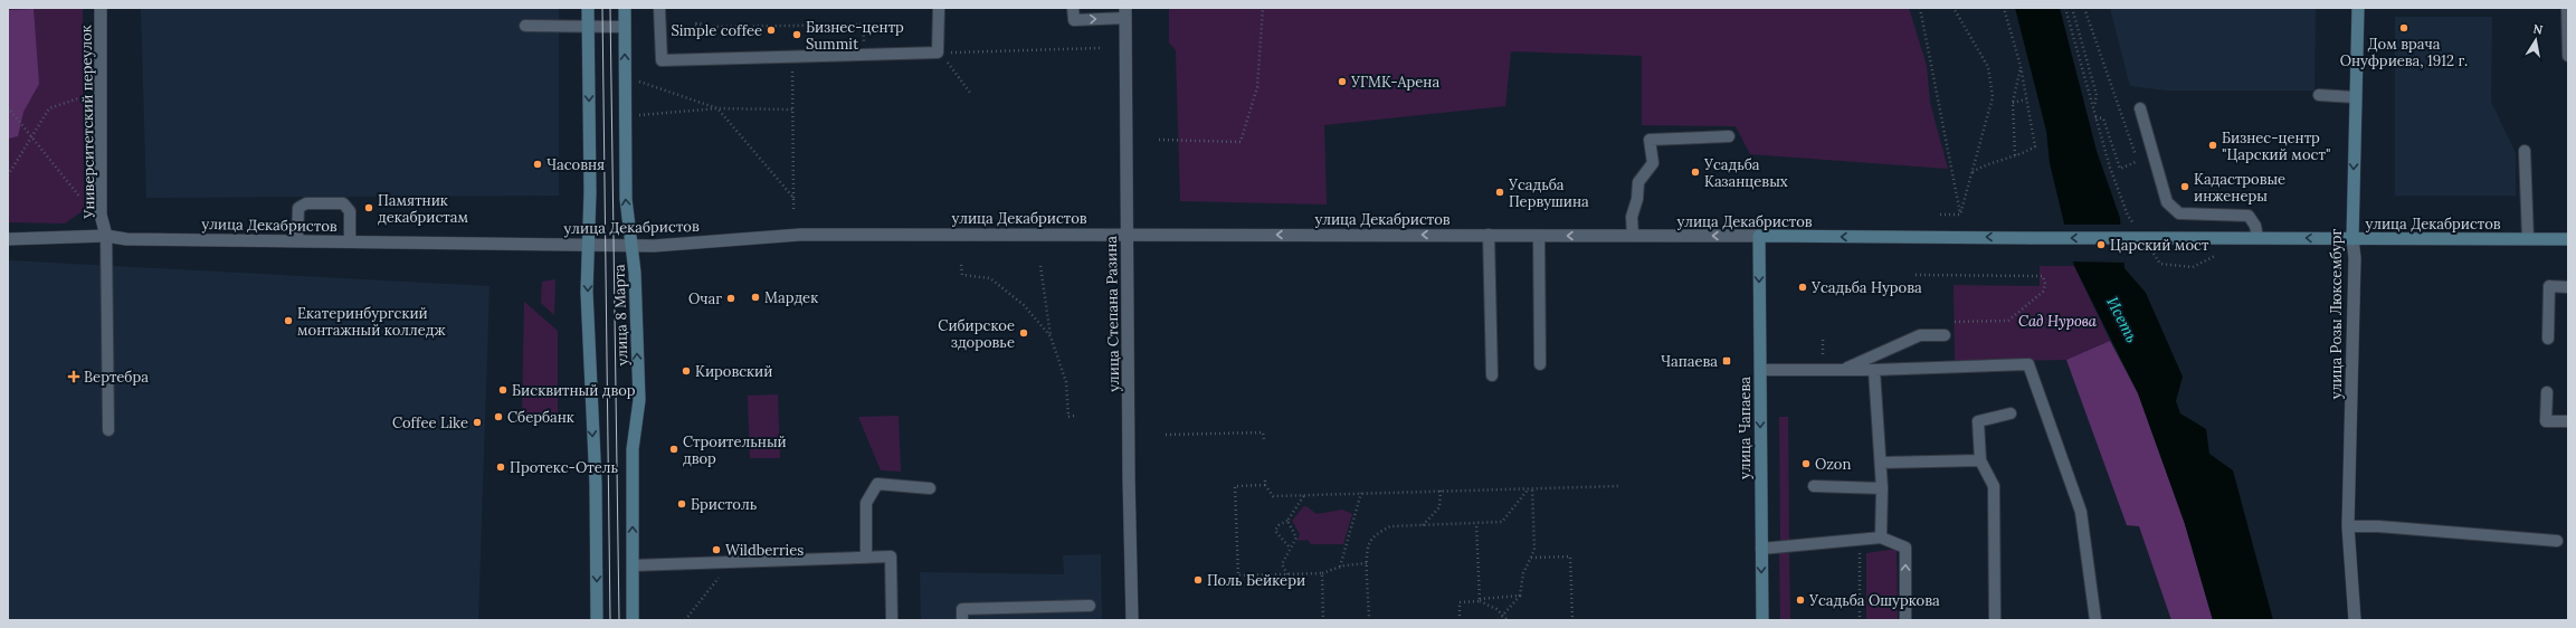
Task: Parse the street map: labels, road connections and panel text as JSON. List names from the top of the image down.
{
  "streets": {
    "main road": [
      "улица Декабристов",
      "улица Розы Люксембург",
      "улица 8 Марта",
      "улица Чапаева"
    ],
    "street": ["Университетский переулок", "улица Степана Разина"]
  },
  "crossings": [
    ["Университетский переулок", "улица Декабристов"],
    ["улица Декабристов", "улица Степана Разина"],
    ["улица Декабристов", "улица Розы Люксембург"],
    ["улица Декабристов", "улица 8 Марта"],
    ["улица Декабристов", "улица Чапаева"]
  ],
  "one_way": ["улица Декабристов", "улица Чапаева"],
  "water": ["Исеть"],
  "parks": ["Сад Нурова"],
  "places": {
    "other": [
      "Дом врача Онуфриева, 1912 г.",
      "Simple coffee",
      "Бизнес-центр Summit",
      "УГМК-Арена",
      "Бизнес-центр \"Царский мост\"",
      "Часовня",
      "Усадьба Казанцевых",
      "Кадастровые инженеры",
      "Усадьба Первушина",
      "Памятник декабристам",
      "Царский мост",
      "Усадьба Нурова",
      "Мардек",
      "Очаг",
      "Екатеринбургский монтажный колледж",
      "Сибирское здоровье",
      "Кировский",
      "Бисквитный двор",
      "Сбербанк",
      "Coffee Like",
      "Строительный двор",
      "Ozon",
      "Протекс-Отель",
      "Бристоль",
      "Wildberries",
      "Поль Бейкери",
      "Усадьба Ошуркова"
    ],
    "transit": ["Чапаева"],
    "health": ["Вертебра"]
  },
  "north": "top"
}
